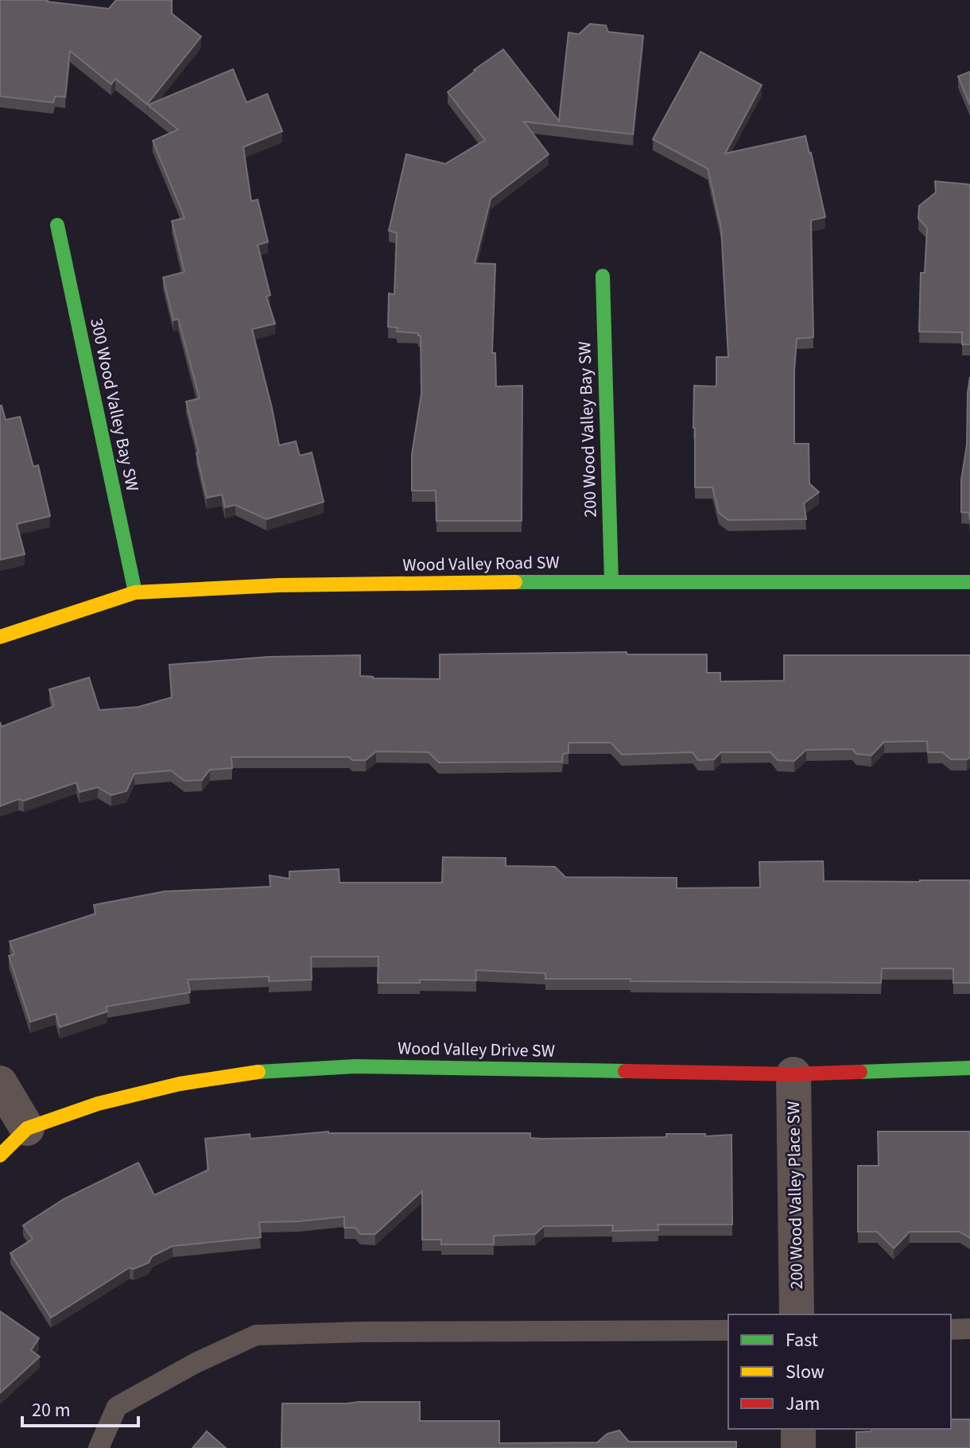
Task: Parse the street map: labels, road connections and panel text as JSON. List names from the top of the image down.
{
  "streets": {
    "street": [
      "300 Wood Valley Bay SW",
      "200 Wood Valley Bay SW",
      "Wood Valley Road SW",
      "Wood Valley Drive SW",
      "200 Wood Valley Place SW"
    ]
  },
  "crossings": [
    ["300 Wood Valley Bay SW", "Wood Valley Road SW"],
    ["200 Wood Valley Bay SW", "Wood Valley Road SW"],
    ["Wood Valley Drive SW", "200 Wood Valley Place SW"]
  ],
  "legend": ["Fast", "Slow", "Jam"],
  "scale_bar": "20 m"
}
